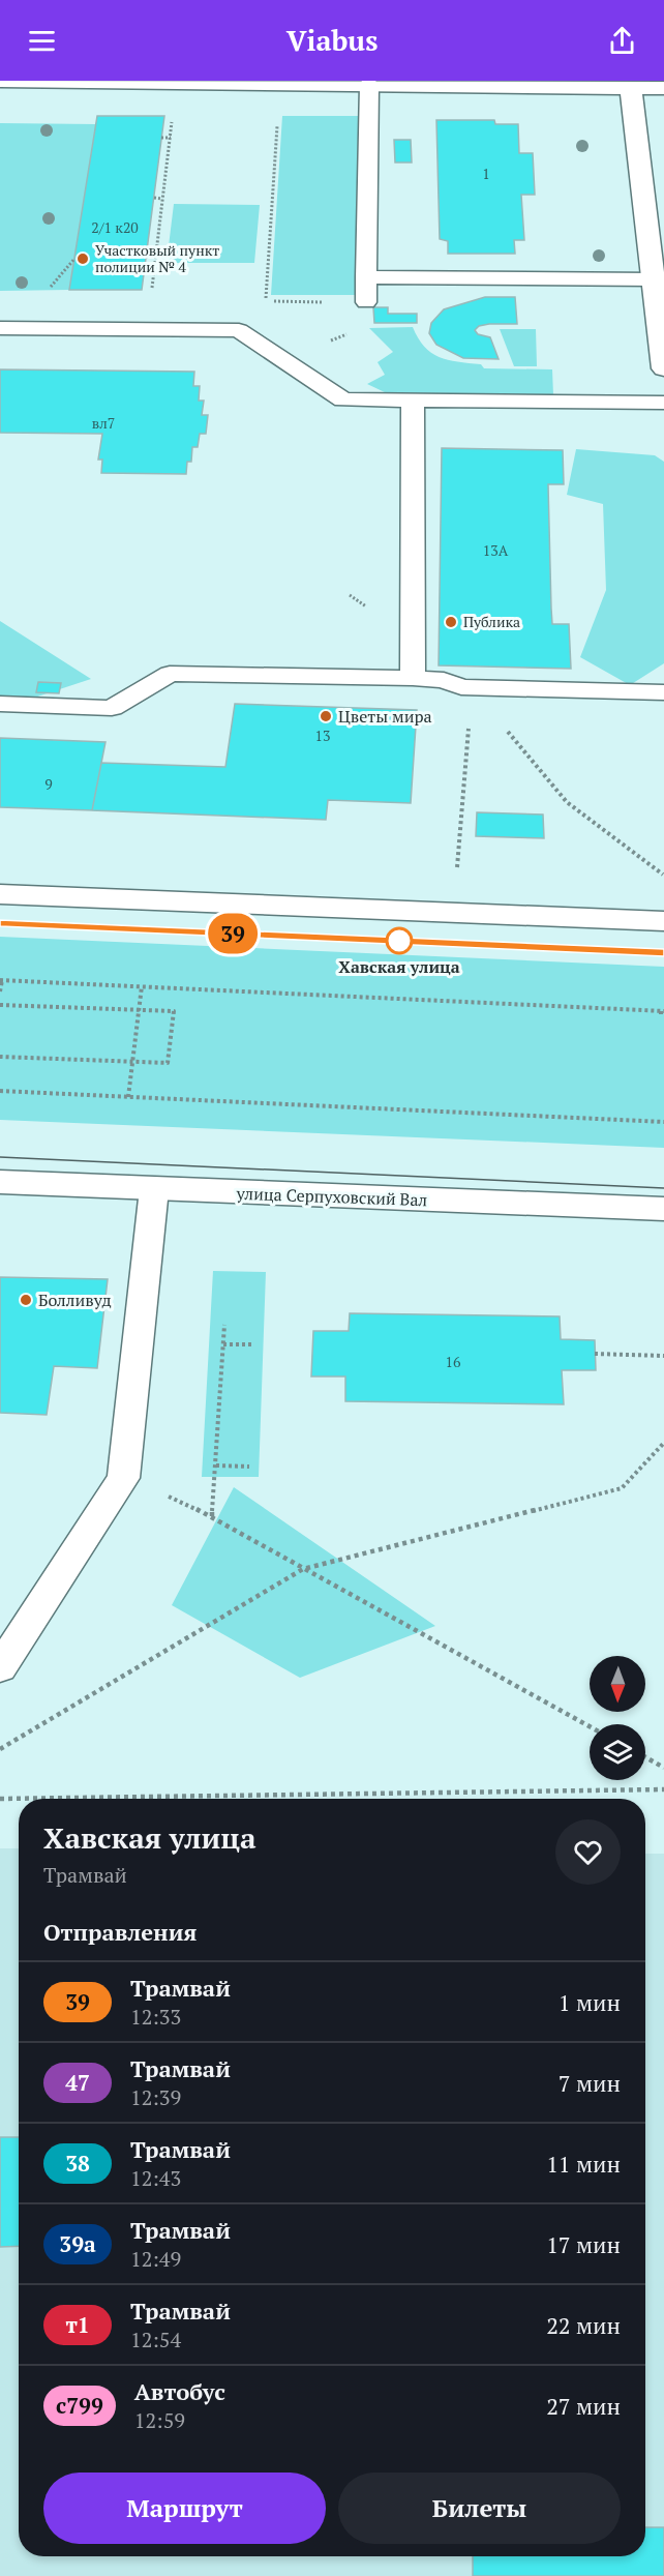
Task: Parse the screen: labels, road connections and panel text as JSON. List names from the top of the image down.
{
  "streets": {
    "street": ["улица Серпуховский Вал"]
  },
  "places": [
    "Участковый пункт полиции № 4",
    "Публика",
    "Цветы мира",
    "Хавская улица",
    "Болливуд"
  ],
  "lines": ["tram line 39"],
  "house_numbers": [
    "1",
    "2/1 к20",
    "вл7",
    "13А",
    "13",
    "9",
    "16"
  ],
  "north": "bottom",
  "page": {
    "header": "Viabus",
    "on_map": "39",
    "heading": [
      ["Хавская улица", "Трамвай"],
      "Отправления"
    ],
    "list": [
      {
        "mark": "39",
        "name": "Трамвай",
        "note": "12:33",
        "value": "1 мин"
      },
      {
        "mark": "47",
        "name": "Трамвай",
        "note": "12:39",
        "value": "7 мин"
      },
      {
        "mark": "38",
        "name": "Трамвай",
        "note": "12:43",
        "value": "11 мин"
      },
      {
        "mark": "39а",
        "name": "Трамвай",
        "note": "12:49",
        "value": "17 мин"
      },
      {
        "mark": "т1",
        "name": "Трамвай",
        "note": "12:54",
        "value": "22 мин"
      },
      {
        "mark": "с799",
        "name": "Автобус",
        "note": "12:59",
        "value": "27 мин"
      }
    ],
    "buttons": ["Маршрут", "Билеты"]
  }
}
